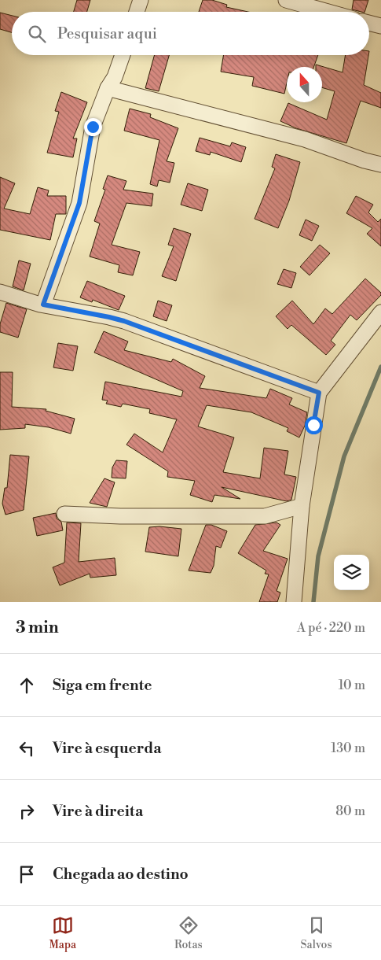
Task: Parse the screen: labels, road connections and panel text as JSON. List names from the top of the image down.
{
  "north": "top",
  "page": {
    "search": "Pesquisar aqui",
    "heading": ["3 min", "A pé · 220 m"],
    "list": [
      ["Siga em frente", "10 m"],
      ["Vire à esquerda", "130 m"],
      ["Vire à direita", "80 m"],
      "Chegada ao destino"
    ],
    "nav": ["Mapa", "Rotas", "Salvos"]
  }
}
